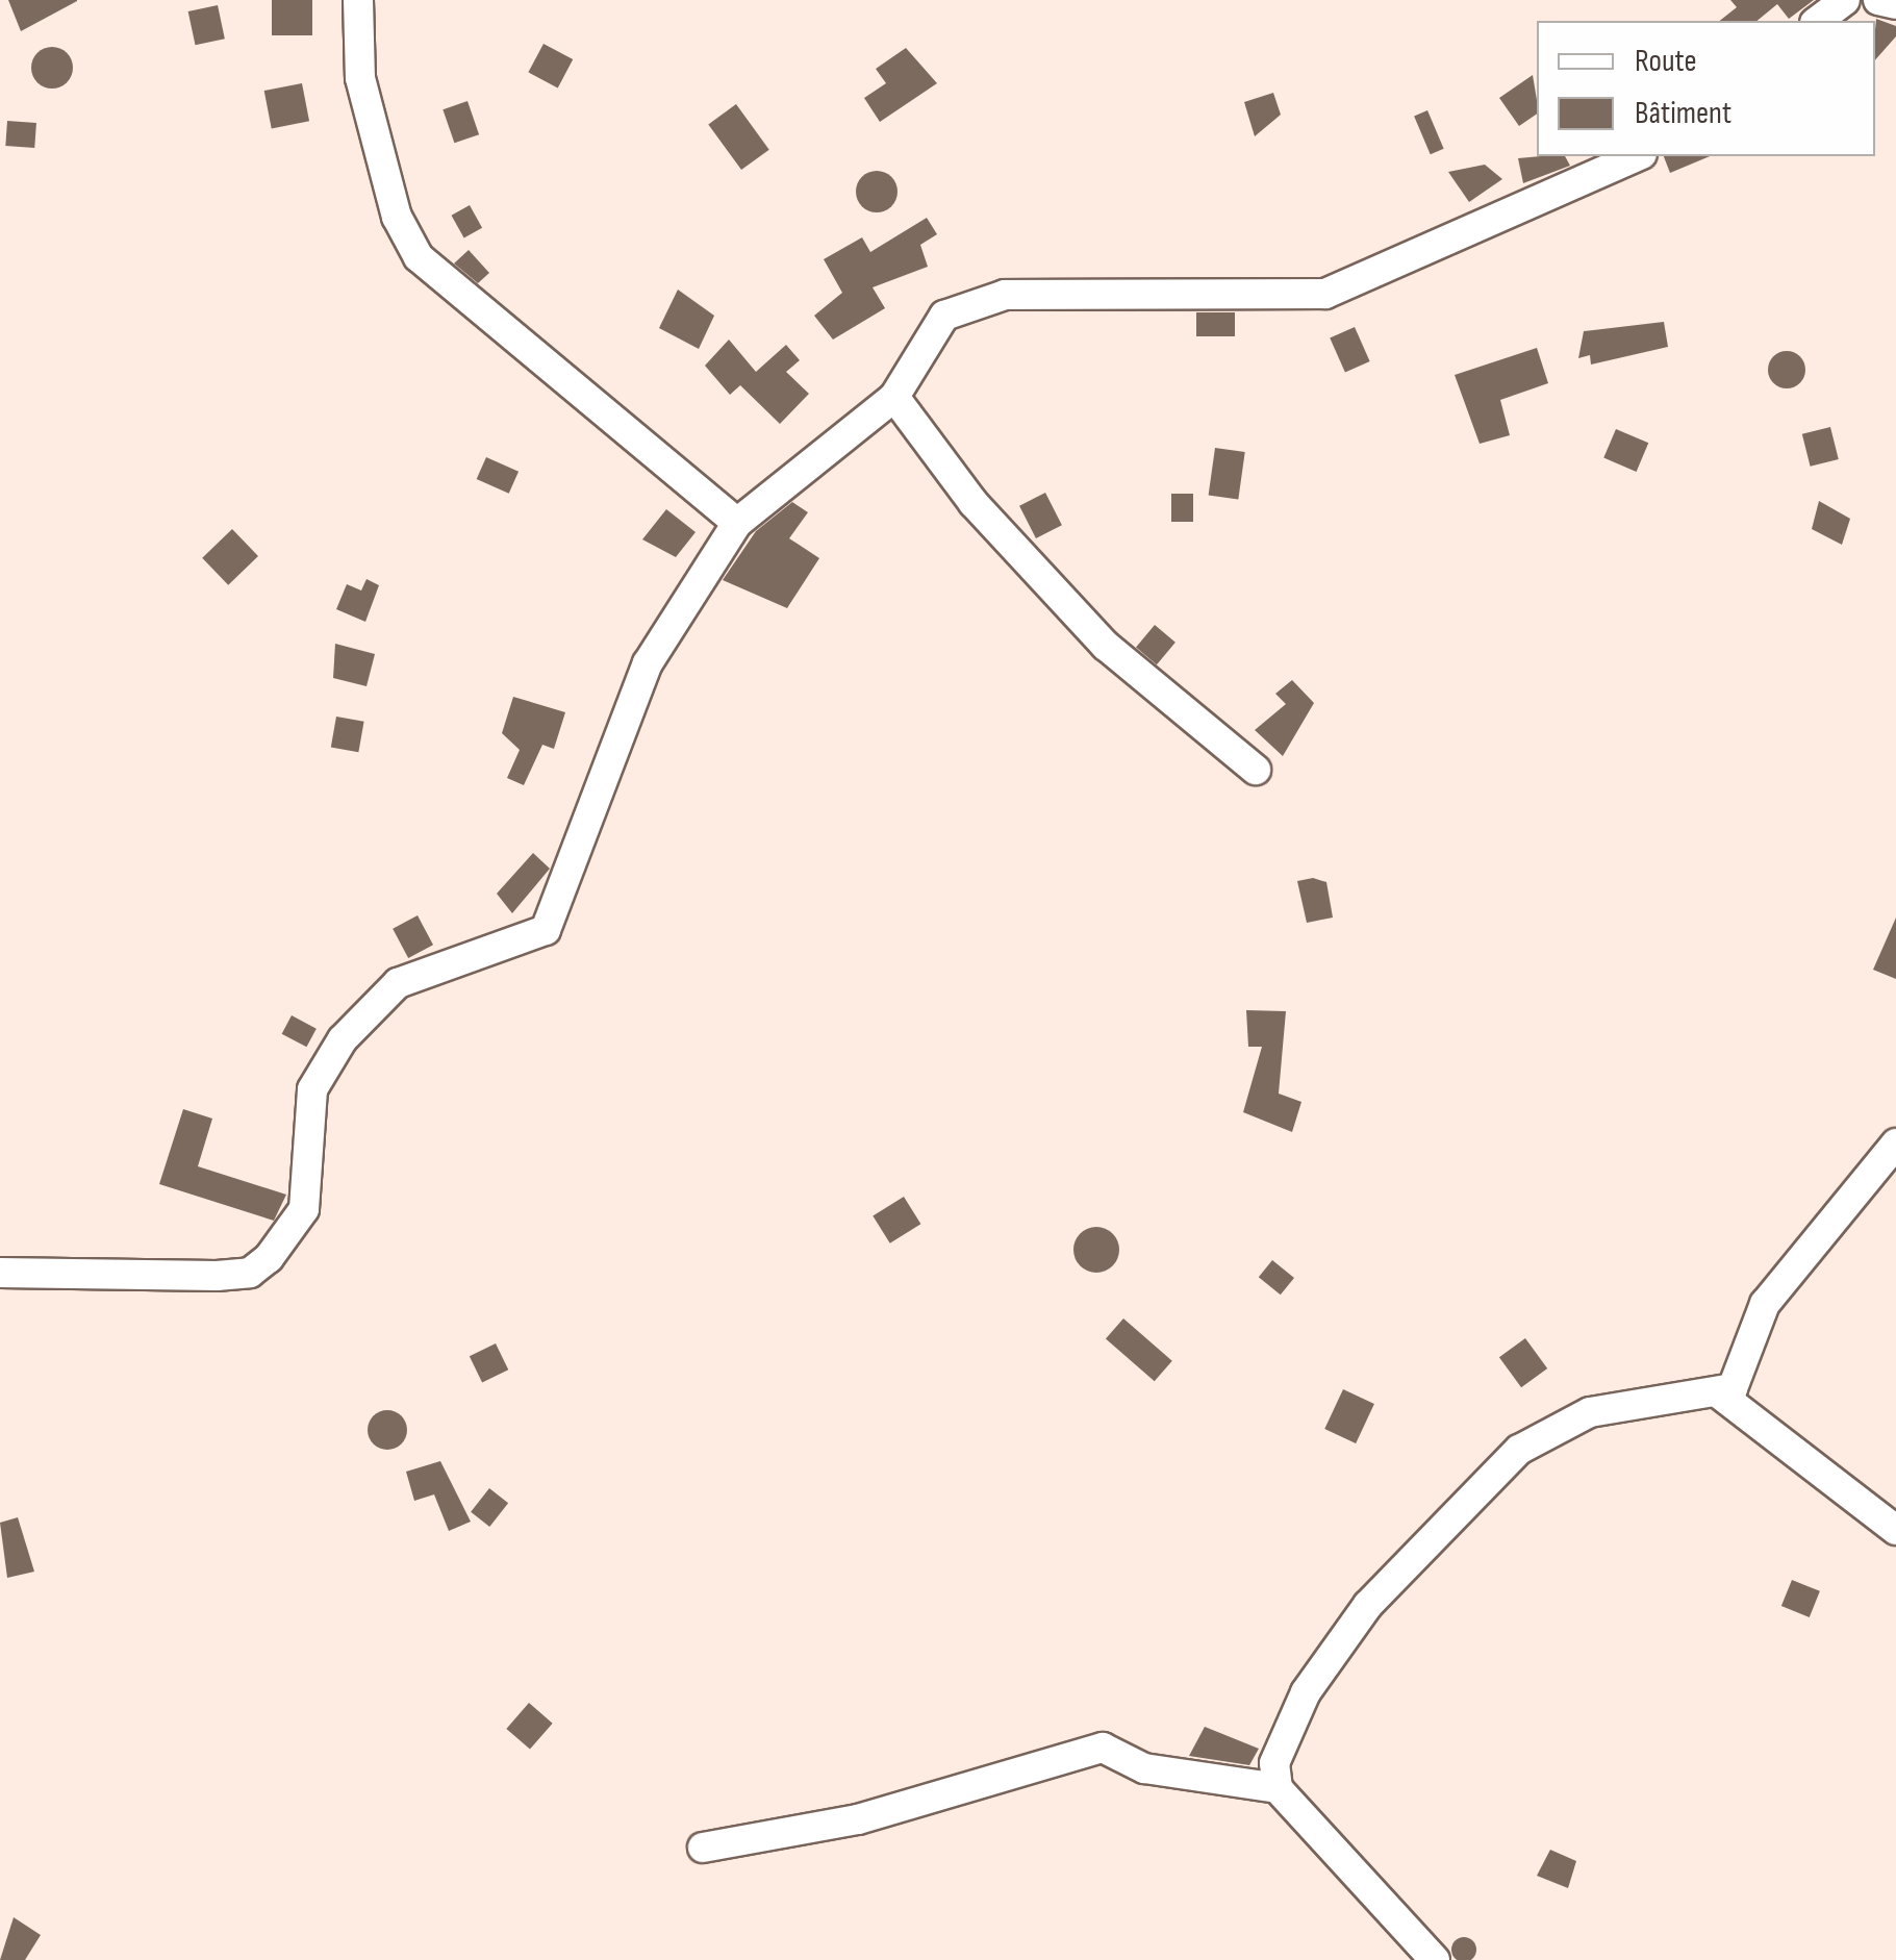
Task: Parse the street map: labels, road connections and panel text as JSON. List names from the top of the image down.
{
  "legend": ["Route", "Bâtiment"]
}
